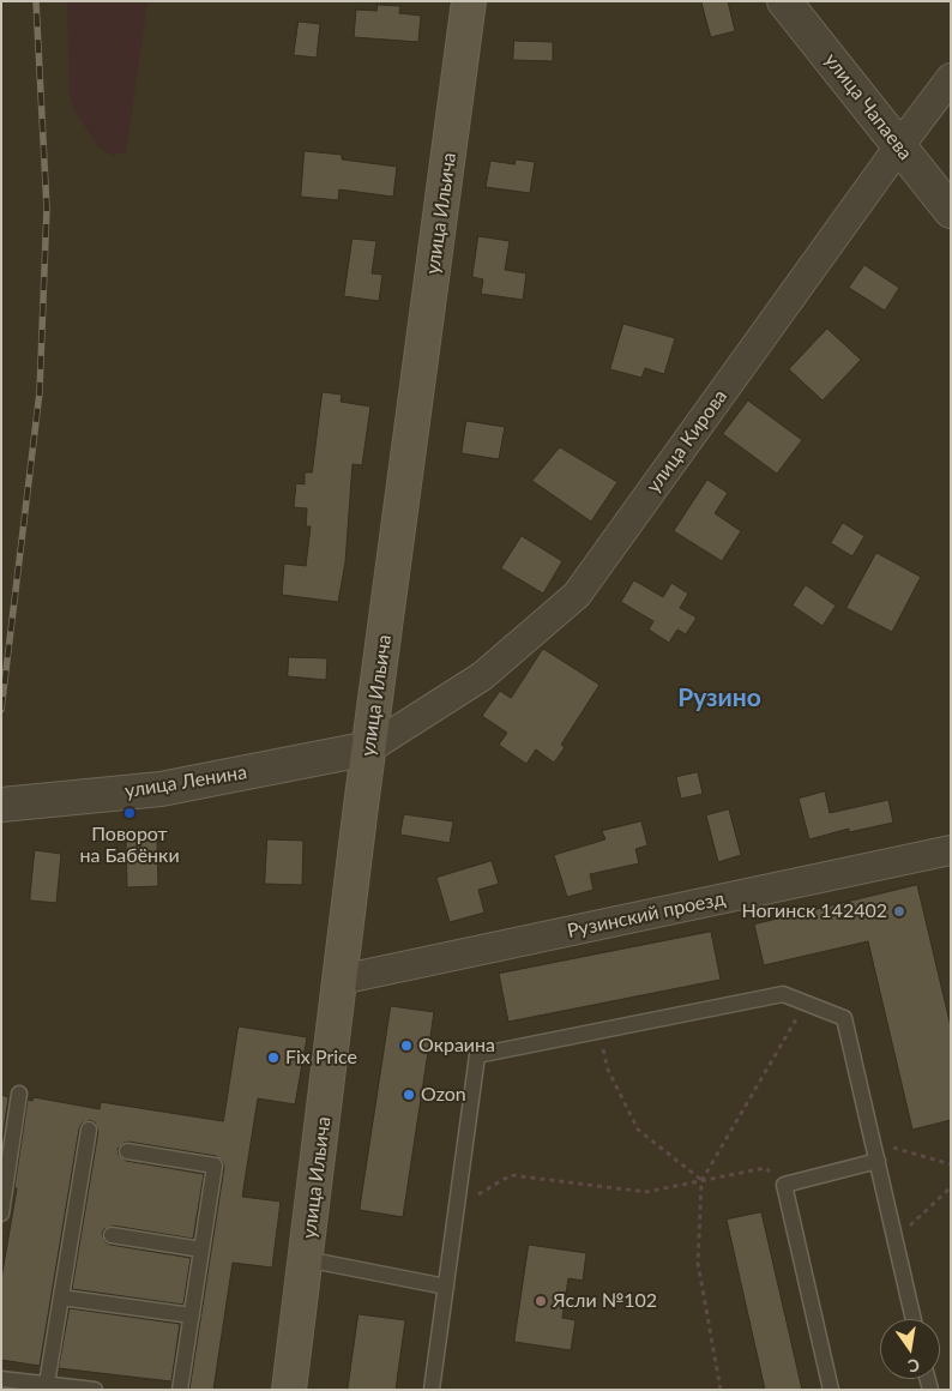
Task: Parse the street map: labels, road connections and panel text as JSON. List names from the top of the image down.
{
  "streets": {
    "main road": ["улица Ильича"],
    "street": [
      "улица Чапаева",
      "улица Кирова",
      "улица Ленина",
      "Рузинский проезд"
    ]
  },
  "crossings": [
    ["улица Чапаева", "улица Кирова"],
    ["улица Ильича", "улица Кирова"],
    ["улица Ильича", "улица Ленина"],
    ["улица Ильича", "Рузинский проезд"],
    ["улица Кирова", "улица Ленина"]
  ],
  "districts": ["Рузино"],
  "places": [
    "Поворот на Бабёнки",
    "Ногинск 142402",
    "Окраина",
    "Fix Price",
    "Ozon",
    "Ясли №102"
  ],
  "north": "bottom"
}
